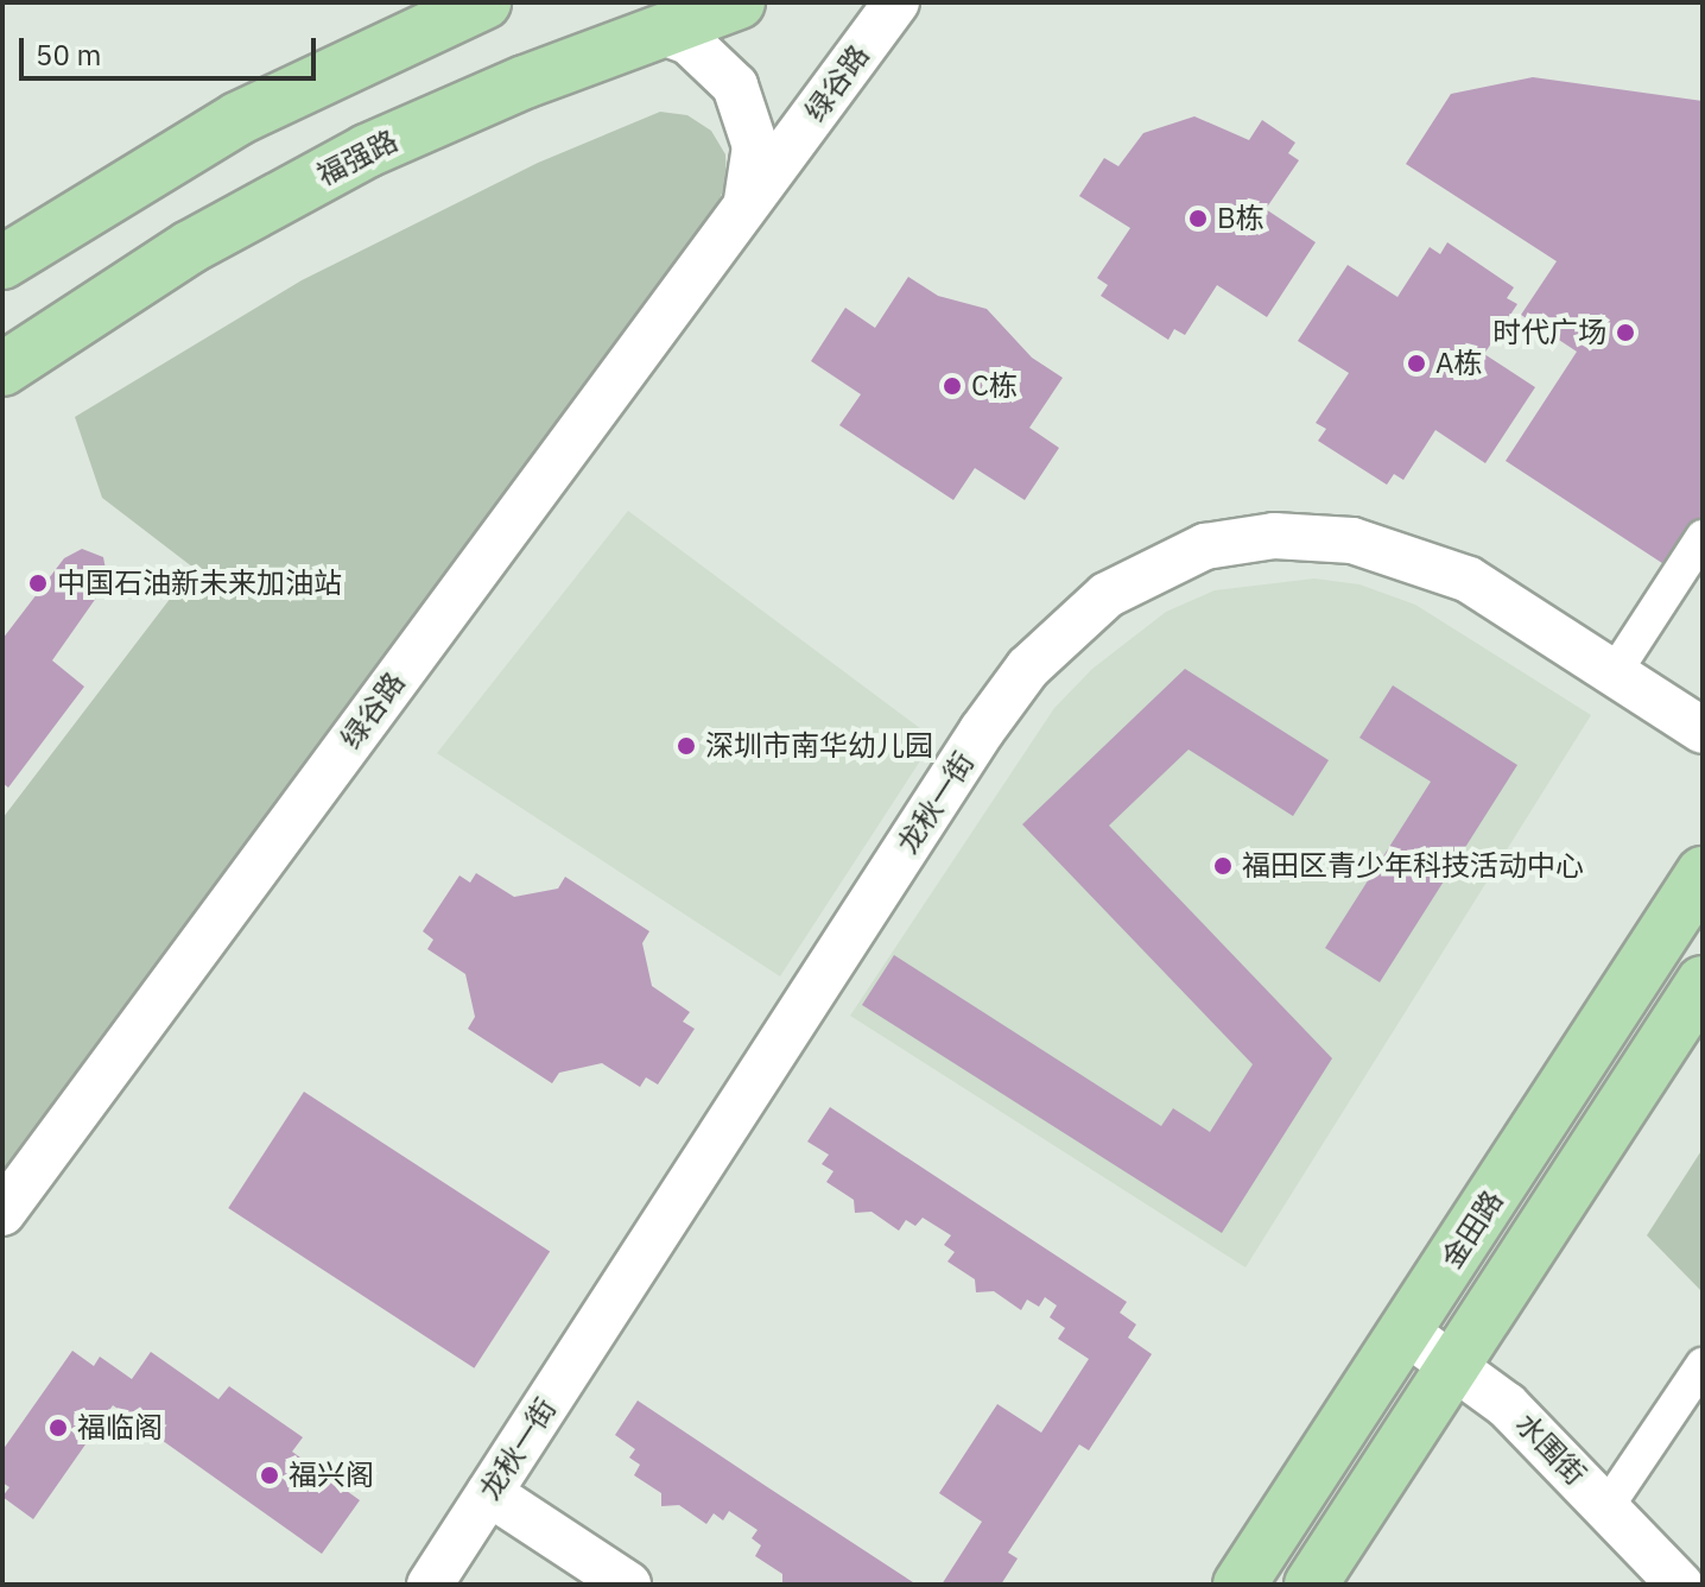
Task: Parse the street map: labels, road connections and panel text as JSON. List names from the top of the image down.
{
  "streets": {
    "main road": ["福强路", "金田路"],
    "street": ["绿谷路", "龙秋一街", "水围街"]
  },
  "crossings": [
    ["绿谷路", "福强路"],
    ["金田路", "水围街"]
  ],
  "places": [
    "B栋",
    "时代广场",
    "A栋",
    "C栋",
    "中国石油新未来加油站",
    "深圳市南华幼儿园",
    "福田区青少年科技活动中心",
    "福临阁",
    "福兴阁"
  ],
  "scale_bar": "50 m"
}
